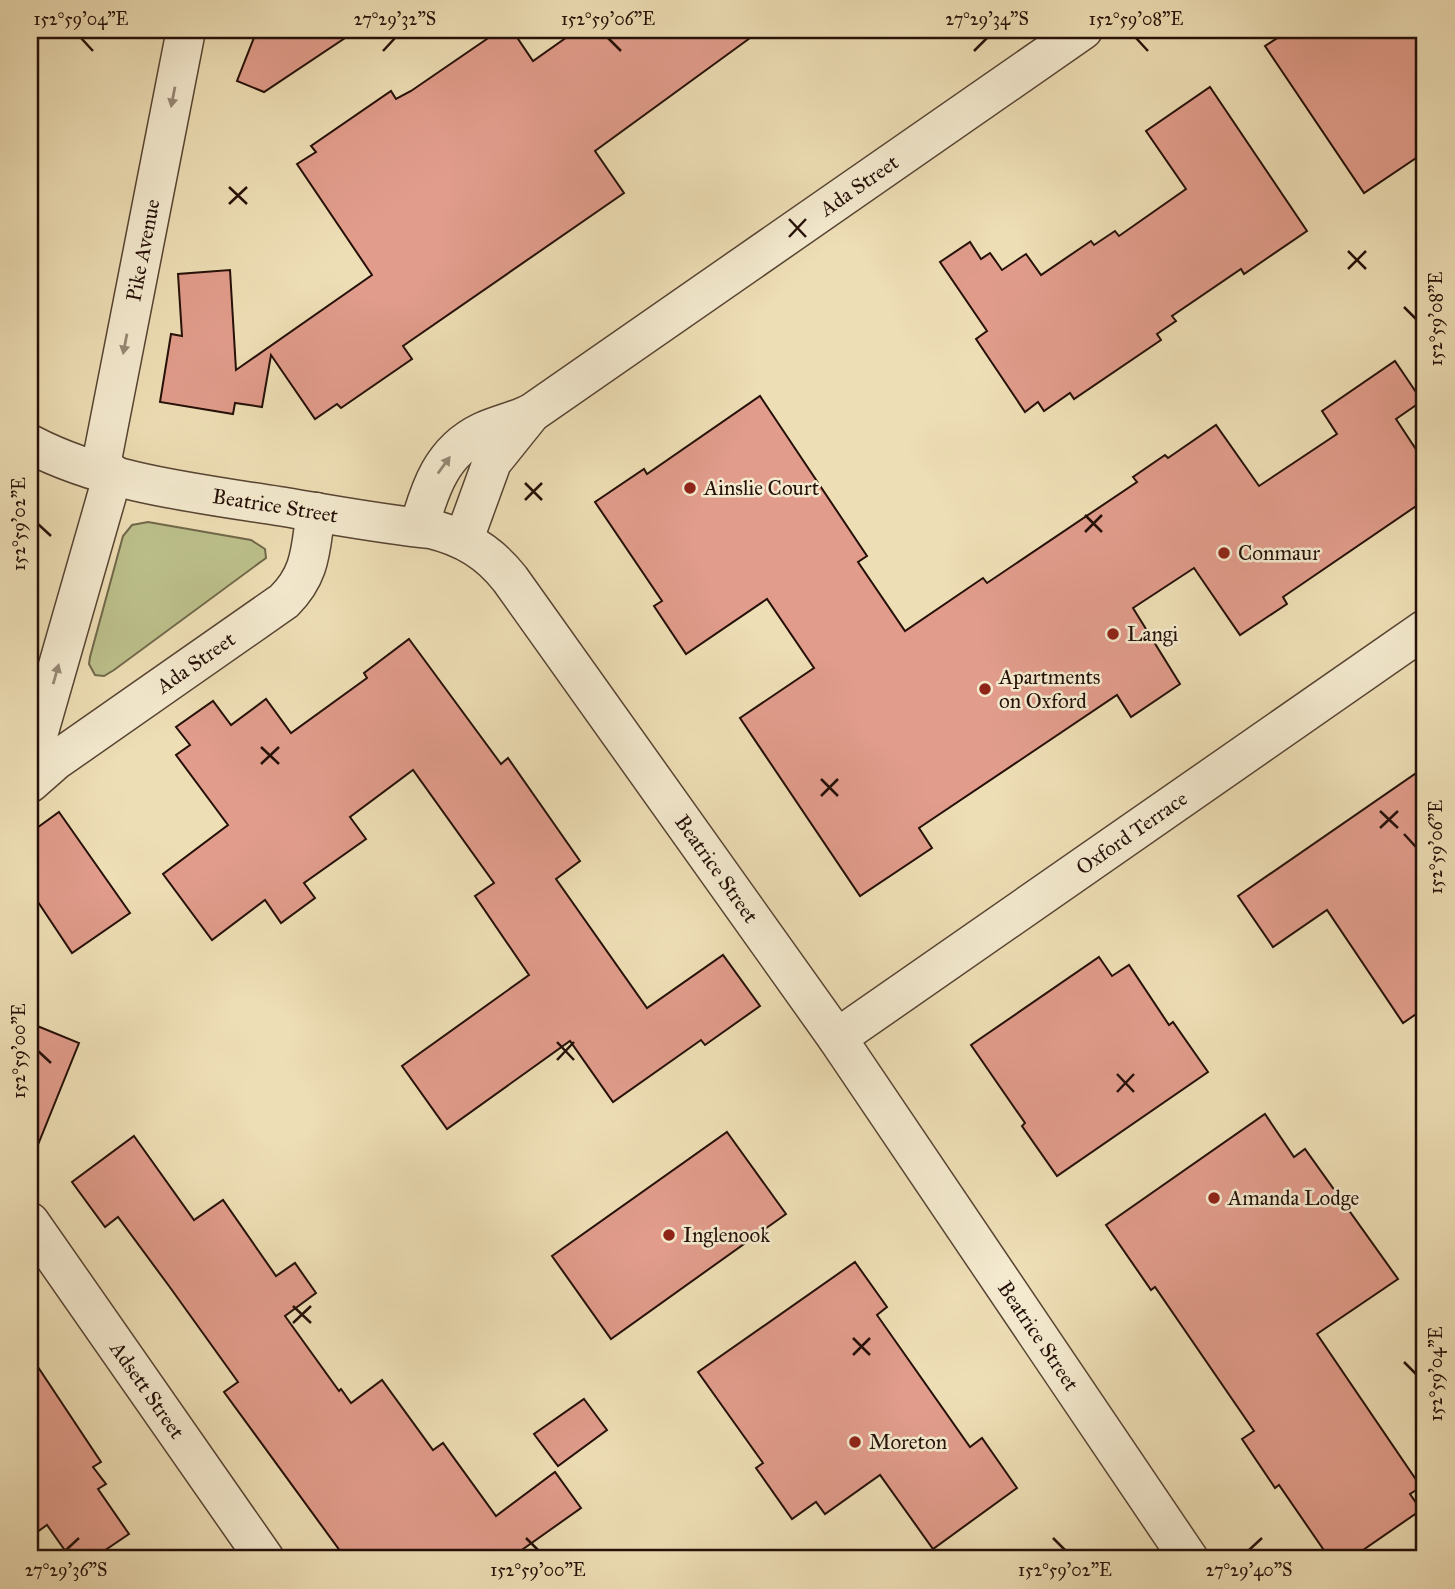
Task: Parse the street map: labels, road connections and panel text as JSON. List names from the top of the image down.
{
  "streets": {
    "street": [
      "Ada Street",
      "Pike Avenue",
      "Beatrice Street",
      "Oxford Terrace",
      "Adsett Street"
    ]
  },
  "crossings": [
    ["Ada Street", "Beatrice Street"],
    ["Pike Avenue", "Beatrice Street"],
    ["Beatrice Street", "Oxford Terrace"]
  ],
  "places": [
    "Ainslie Court",
    "Conmaur",
    "Langi",
    "Apartments on Oxford",
    "Amanda Lodge",
    "Inglenook",
    "Moreton"
  ],
  "coordinates": [
    "152°59'04\"E",
    "27°29'32\"S",
    "152°59'06\"E",
    "27°29'34\"S",
    "152°59'08\"E",
    "152°59'02\"E",
    "152°59'00\"E",
    "27°29'36\"S",
    "27°29'40\"S"
  ]
}
